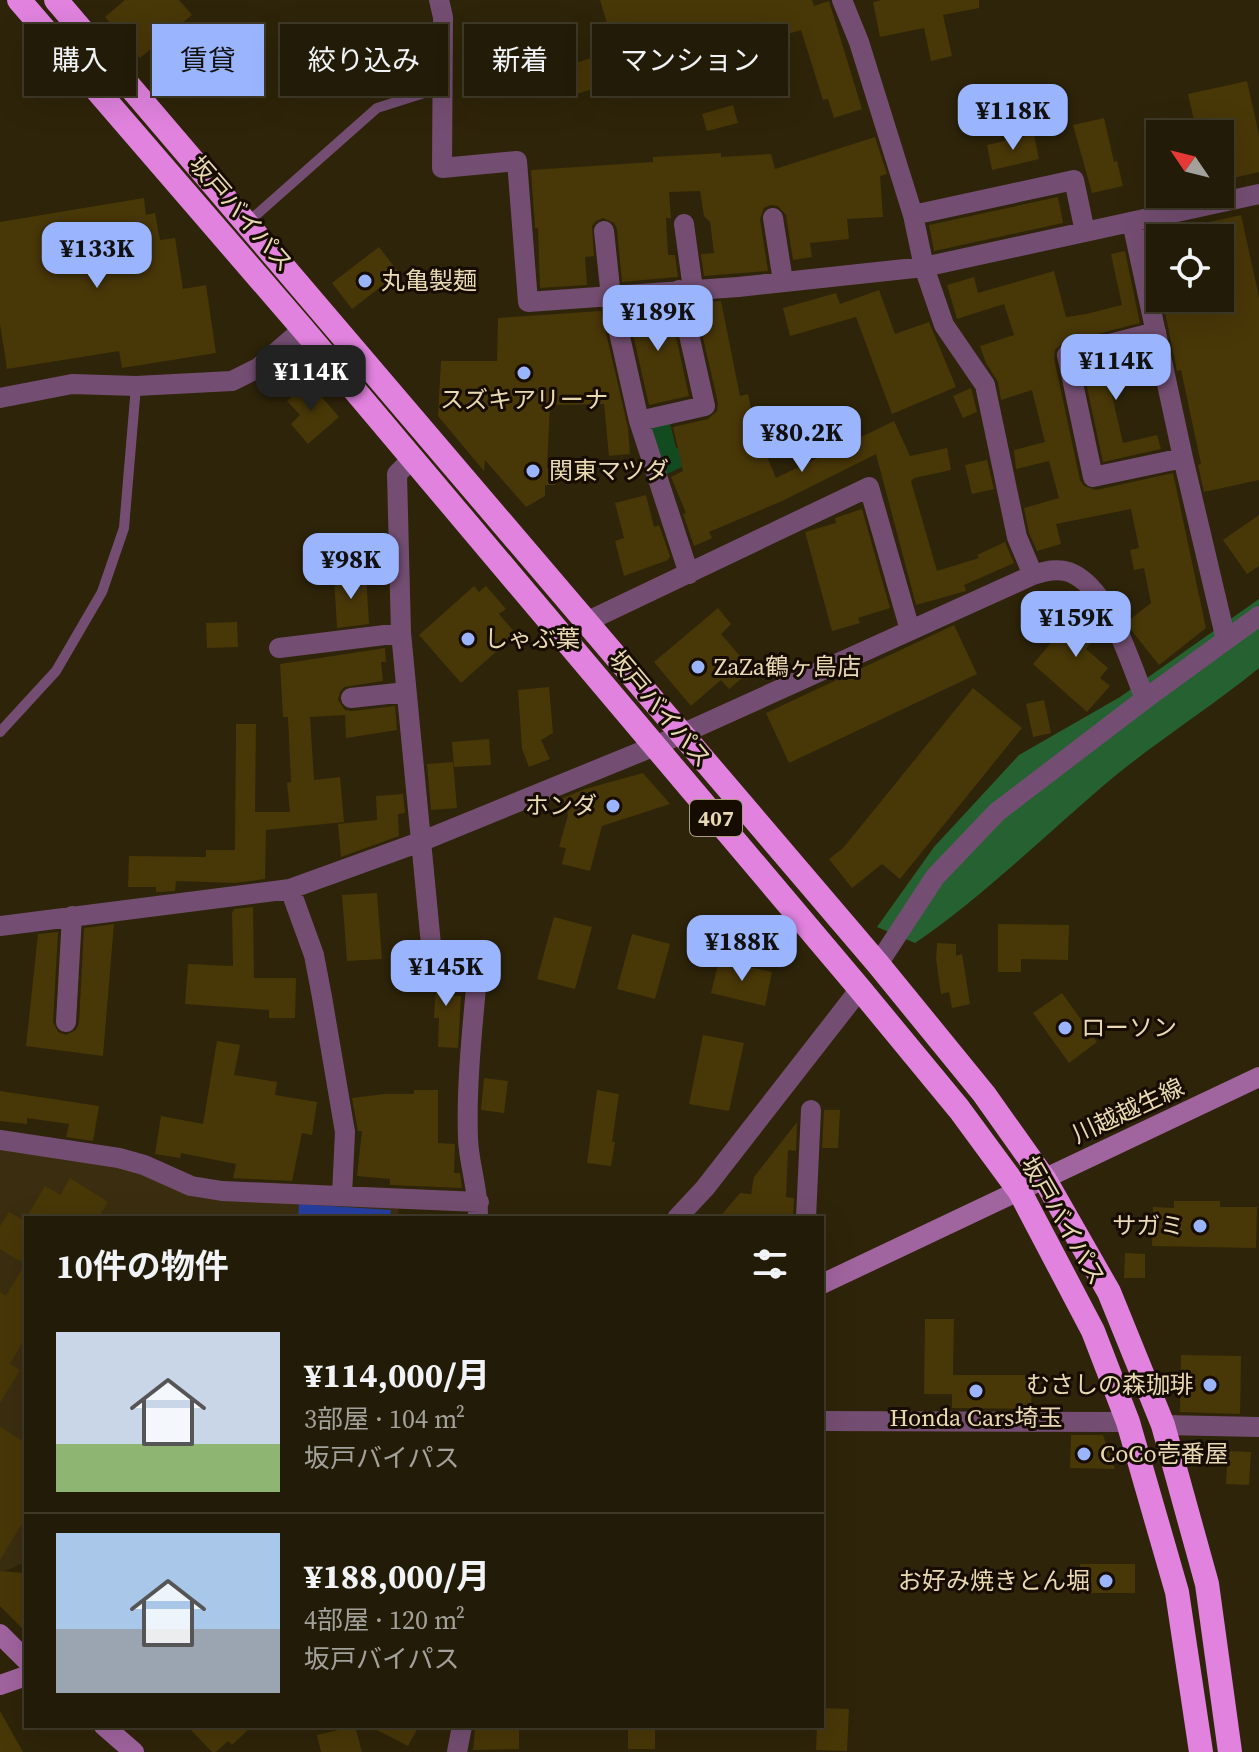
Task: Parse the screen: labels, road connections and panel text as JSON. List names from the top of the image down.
{
  "streets": {
    "highway": ["坂戸バイパス", "407"],
    "main road": ["川越越生線"]
  },
  "crossings": [
    ["坂戸バイパス", "川越越生線"]
  ],
  "places": [
    "丸亀製麺",
    "スズキアリーナ",
    "関東マツダ",
    "しゃぶ葉",
    "ZaZa鶴ヶ島店",
    "ホンダ",
    "ローソン",
    "サガミ",
    "むさしの森珈琲",
    "Honda Cars埼玉",
    "CoCo壱番屋",
    "お好み焼きとん堀"
  ],
  "north": "top left",
  "page": {
    "chip": [
      "購入",
      "賃貸",
      "絞り込み",
      "新着",
      "マンション"
    ],
    "price": [
      "¥118K",
      "¥133K",
      "¥189K",
      "¥114K",
      "¥114K",
      "¥80.2K",
      "¥98K",
      "¥159K",
      "¥188K",
      "¥145K"
    ],
    "heading": "10件の物件",
    "list": [
      {
        "name": "¥114,000/月",
        "note": "3部屋 · 104 m² · 坂戸バイパス"
      },
      {
        "name": "¥188,000/月",
        "note": "4部屋 · 120 m² · 坂戸バイパス"
      }
    ]
  }
}
